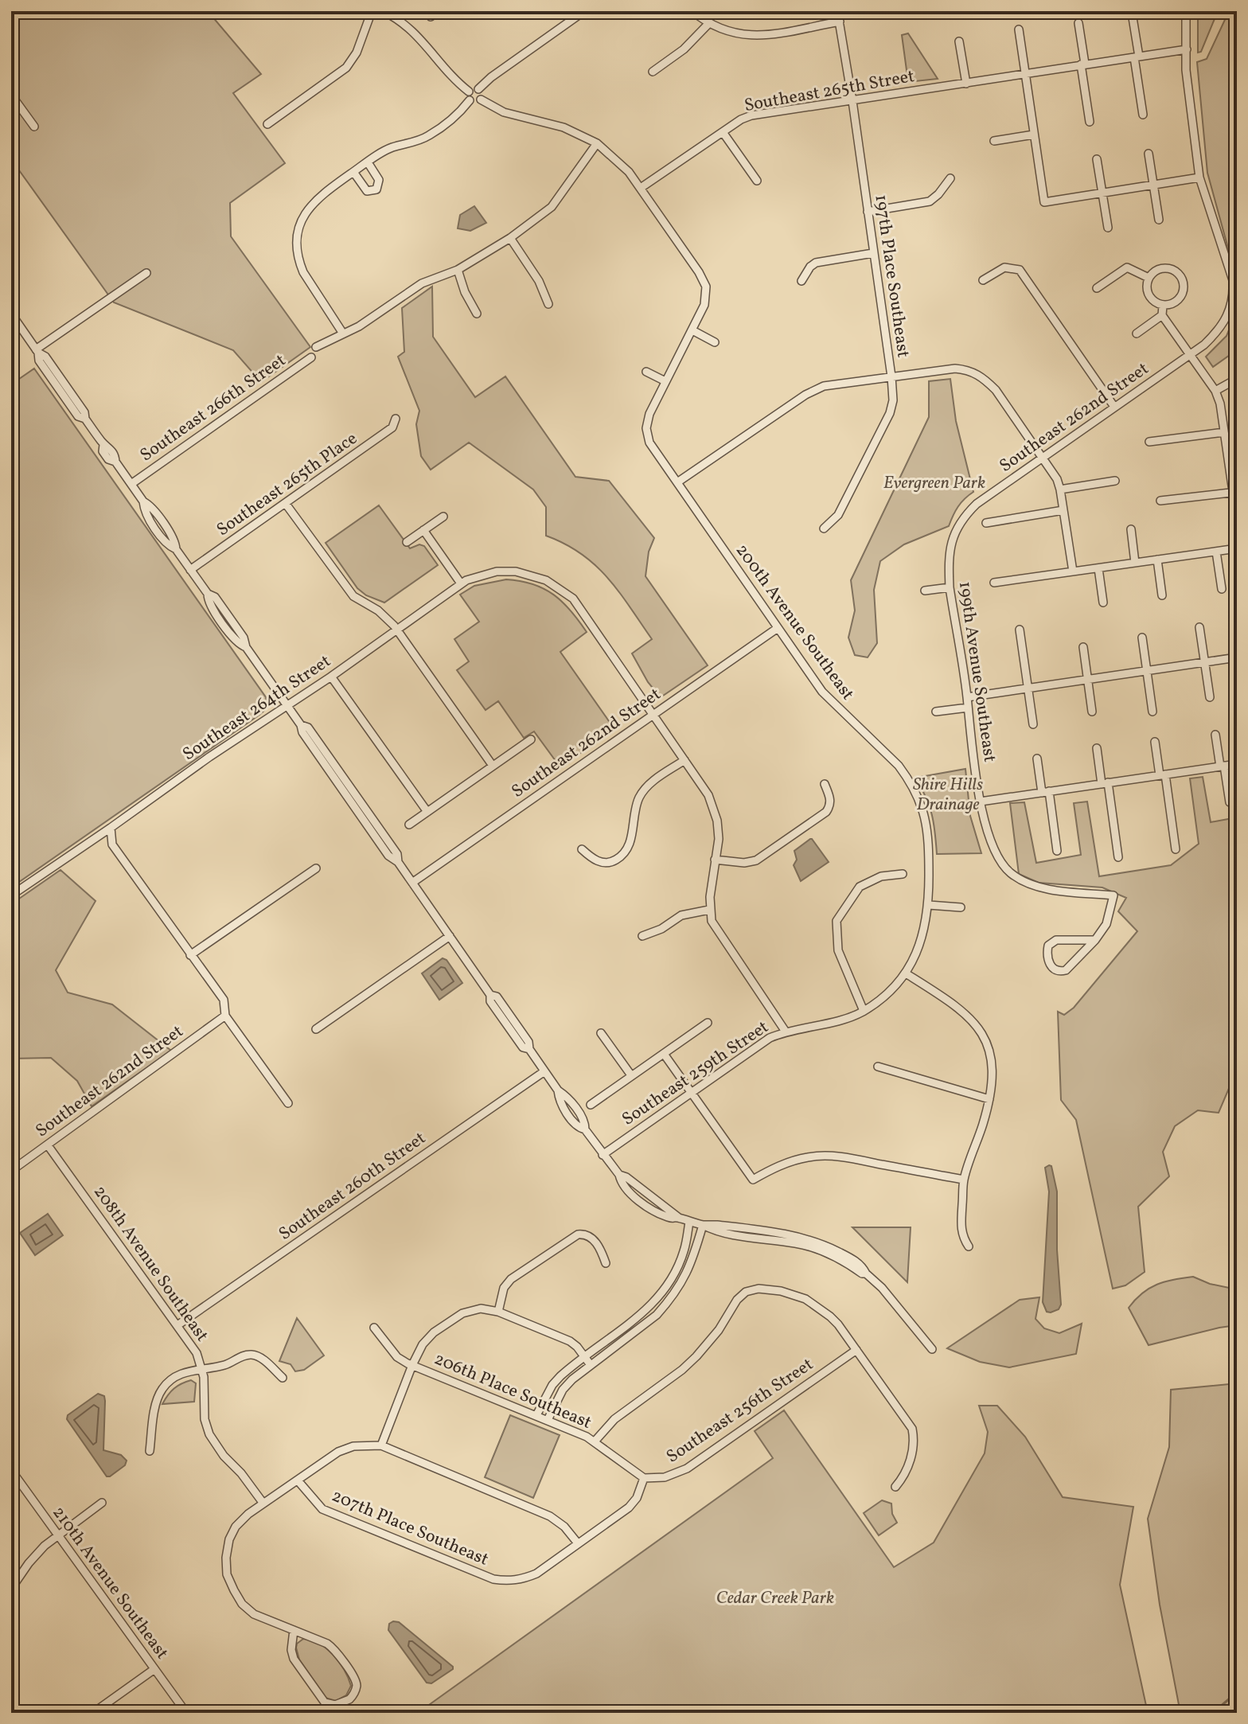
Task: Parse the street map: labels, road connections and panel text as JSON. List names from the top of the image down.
{
  "streets": {
    "street": [
      "Southeast 265th Street",
      "197th Place Southeast",
      "Southeast 266th Street",
      "Southeast 262nd Street",
      "Southeast 265th Place",
      "200th Avenue Southeast",
      "199th Avenue Southeast",
      "Southeast 264th Street",
      "Southeast 259th Street",
      "Southeast 260th Street",
      "208th Avenue Southeast",
      "206th Place Southeast",
      "Southeast 256th Street",
      "207th Place Southeast",
      "210th Avenue Southeast"
    ]
  },
  "crossings": [
    ["Southeast 265th Street", "197th Place Southeast"],
    ["Southeast 262nd Street", "200th Avenue Southeast"],
    ["Southeast 262nd Street", "199th Avenue Southeast"],
    ["Southeast 262nd Street", "Southeast 264th Street"],
    ["Southeast 262nd Street", "208th Avenue Southeast"],
    ["200th Avenue Southeast", "Southeast 259th Street"],
    ["Southeast 260th Street", "208th Avenue Southeast"],
    ["206th Place Southeast", "Southeast 256th Street"]
  ],
  "parks": ["Evergreen Park", "Shire Hills Drainage", "Cedar Creek Park"]
}
